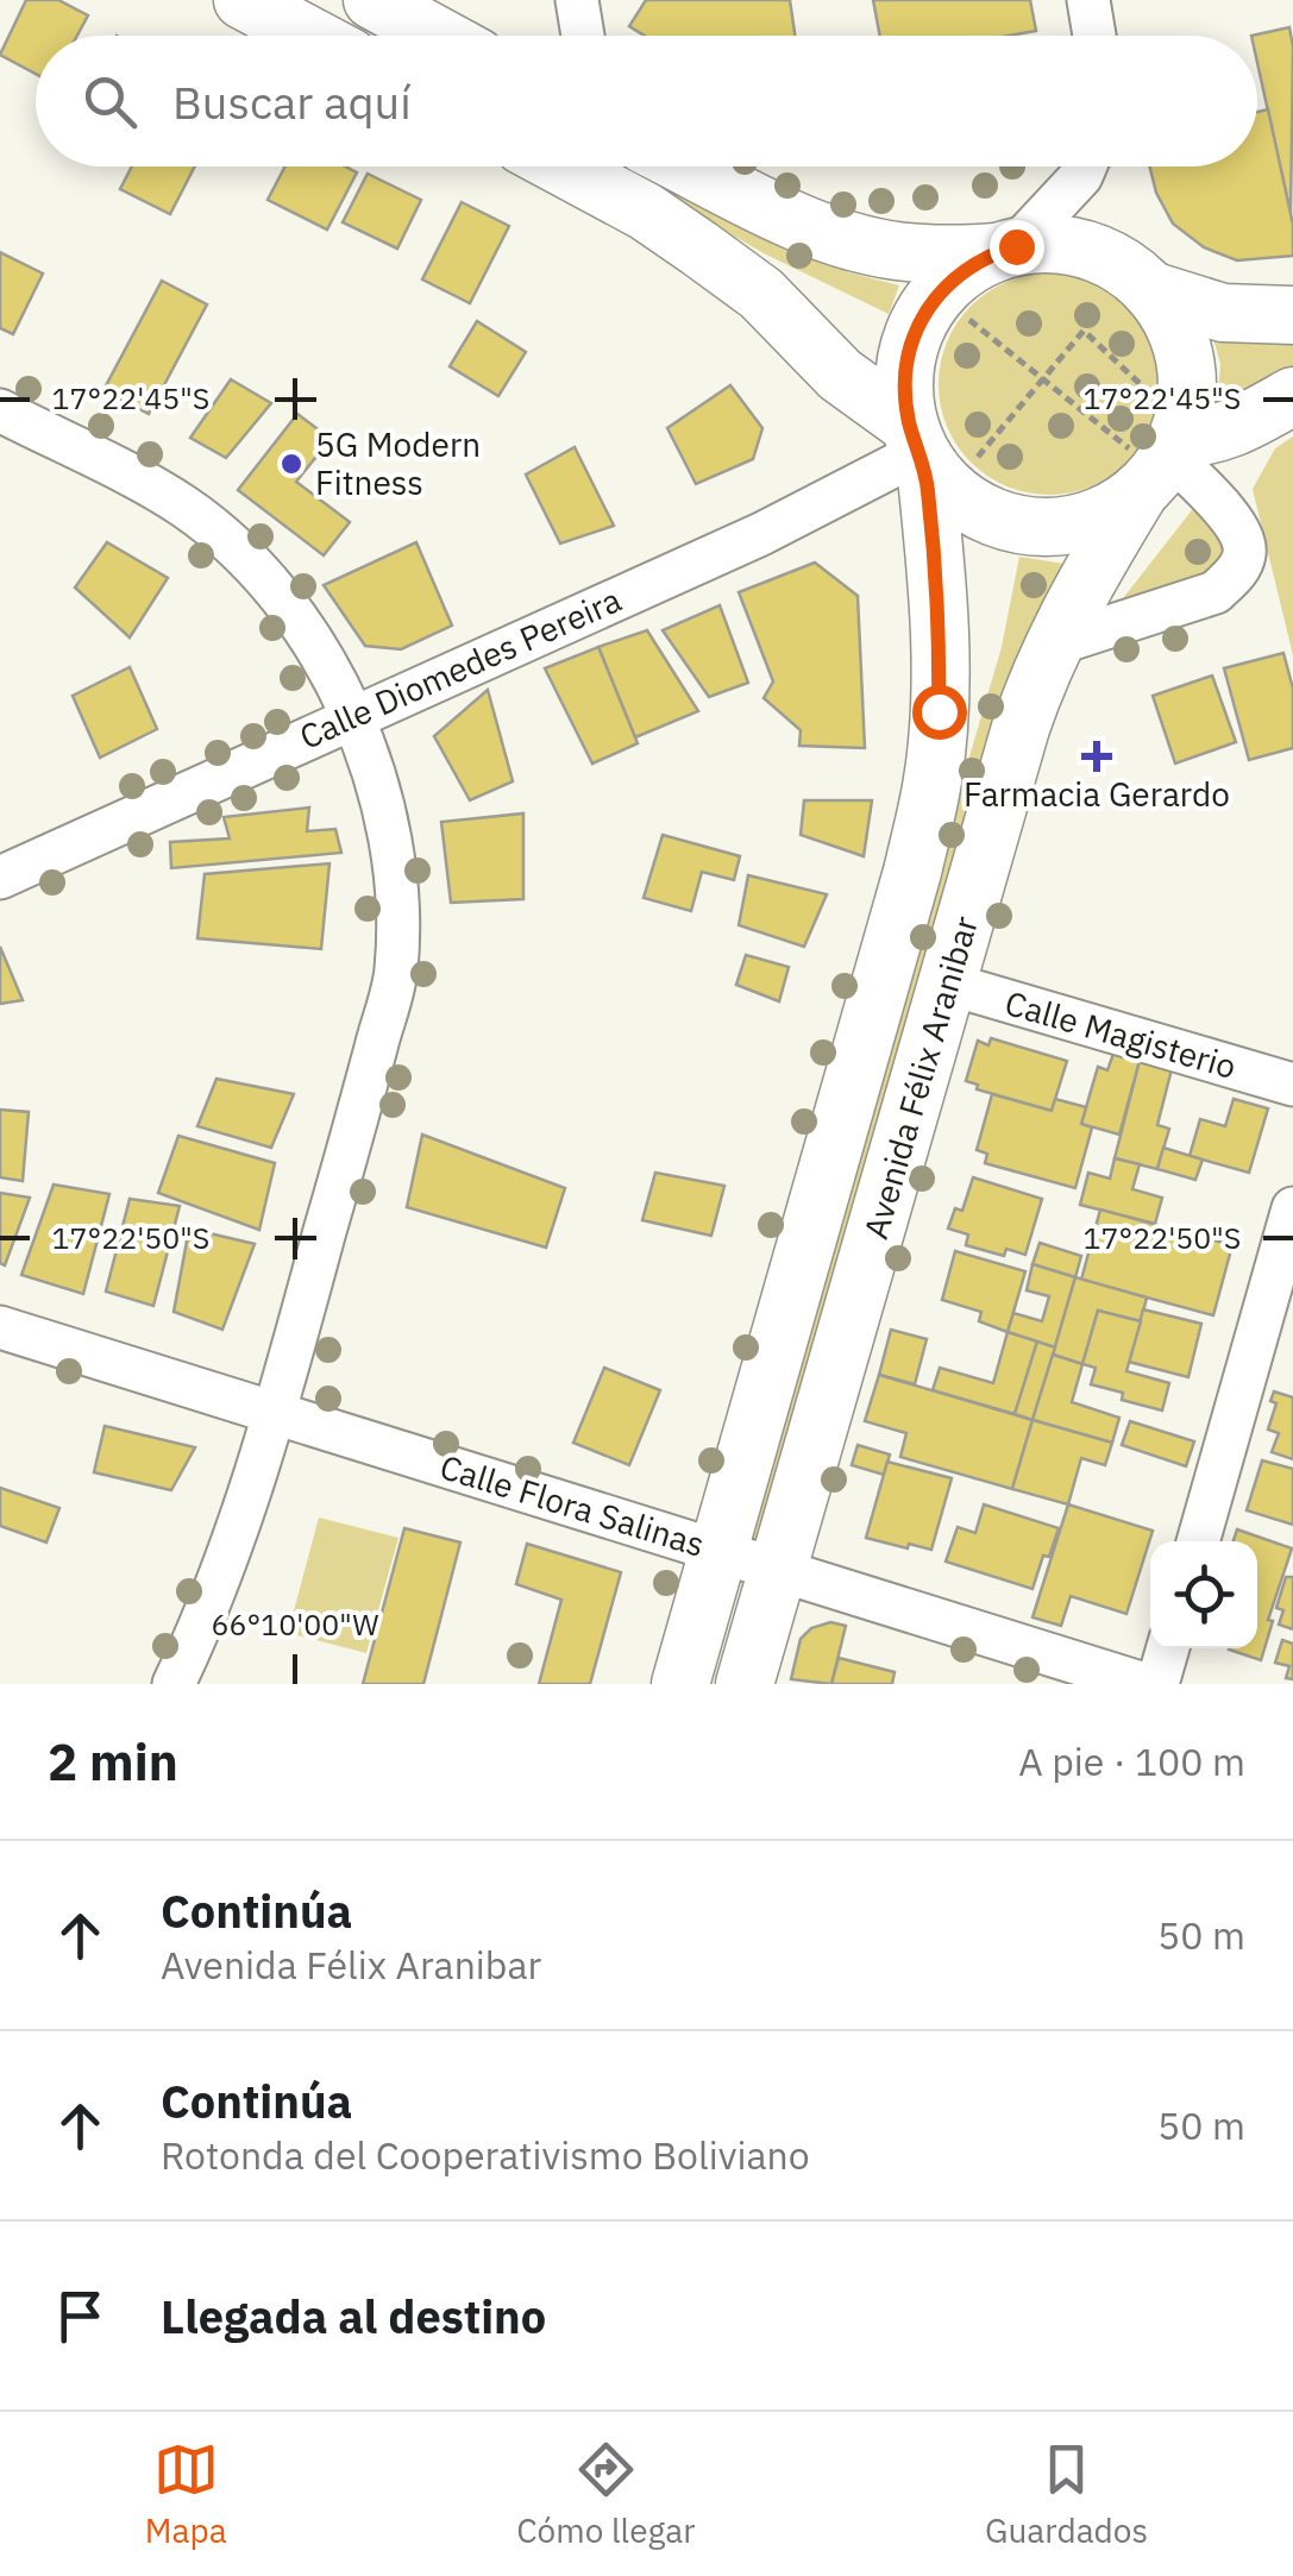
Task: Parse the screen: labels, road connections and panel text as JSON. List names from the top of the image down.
{
  "streets": {
    "main road": ["Avenida Félix Aranibar"],
    "street": ["Calle Diomedes Pereira", "Calle Magisterio", "Calle Flora Salinas"]
  },
  "crossings": [
    ["Calle Diomedes Pereira", "Avenida Félix Aranibar"],
    ["Calle Magisterio", "Avenida Félix Aranibar"],
    ["Avenida Félix Aranibar", "Calle Flora Salinas"]
  ],
  "places": {
    "other": ["5G Modern Fitness"],
    "health": ["Farmacia Gerardo"]
  },
  "page": {
    "search": "Buscar aquí",
    "heading": ["2 min", "A pie · 100 m"],
    "list": [
      ["Continúa", "Avenida Félix Aranibar", "50 m"],
      ["Continúa", "Rotonda del Cooperativismo Boliviano", "50 m"],
      "Llegada al destino"
    ],
    "nav": ["Mapa", "Cómo llegar", "Guardados"]
  },
  "coordinates": ["17°22'45\"S", "17°22'50\"S", "66°10'00\"W"]
}
